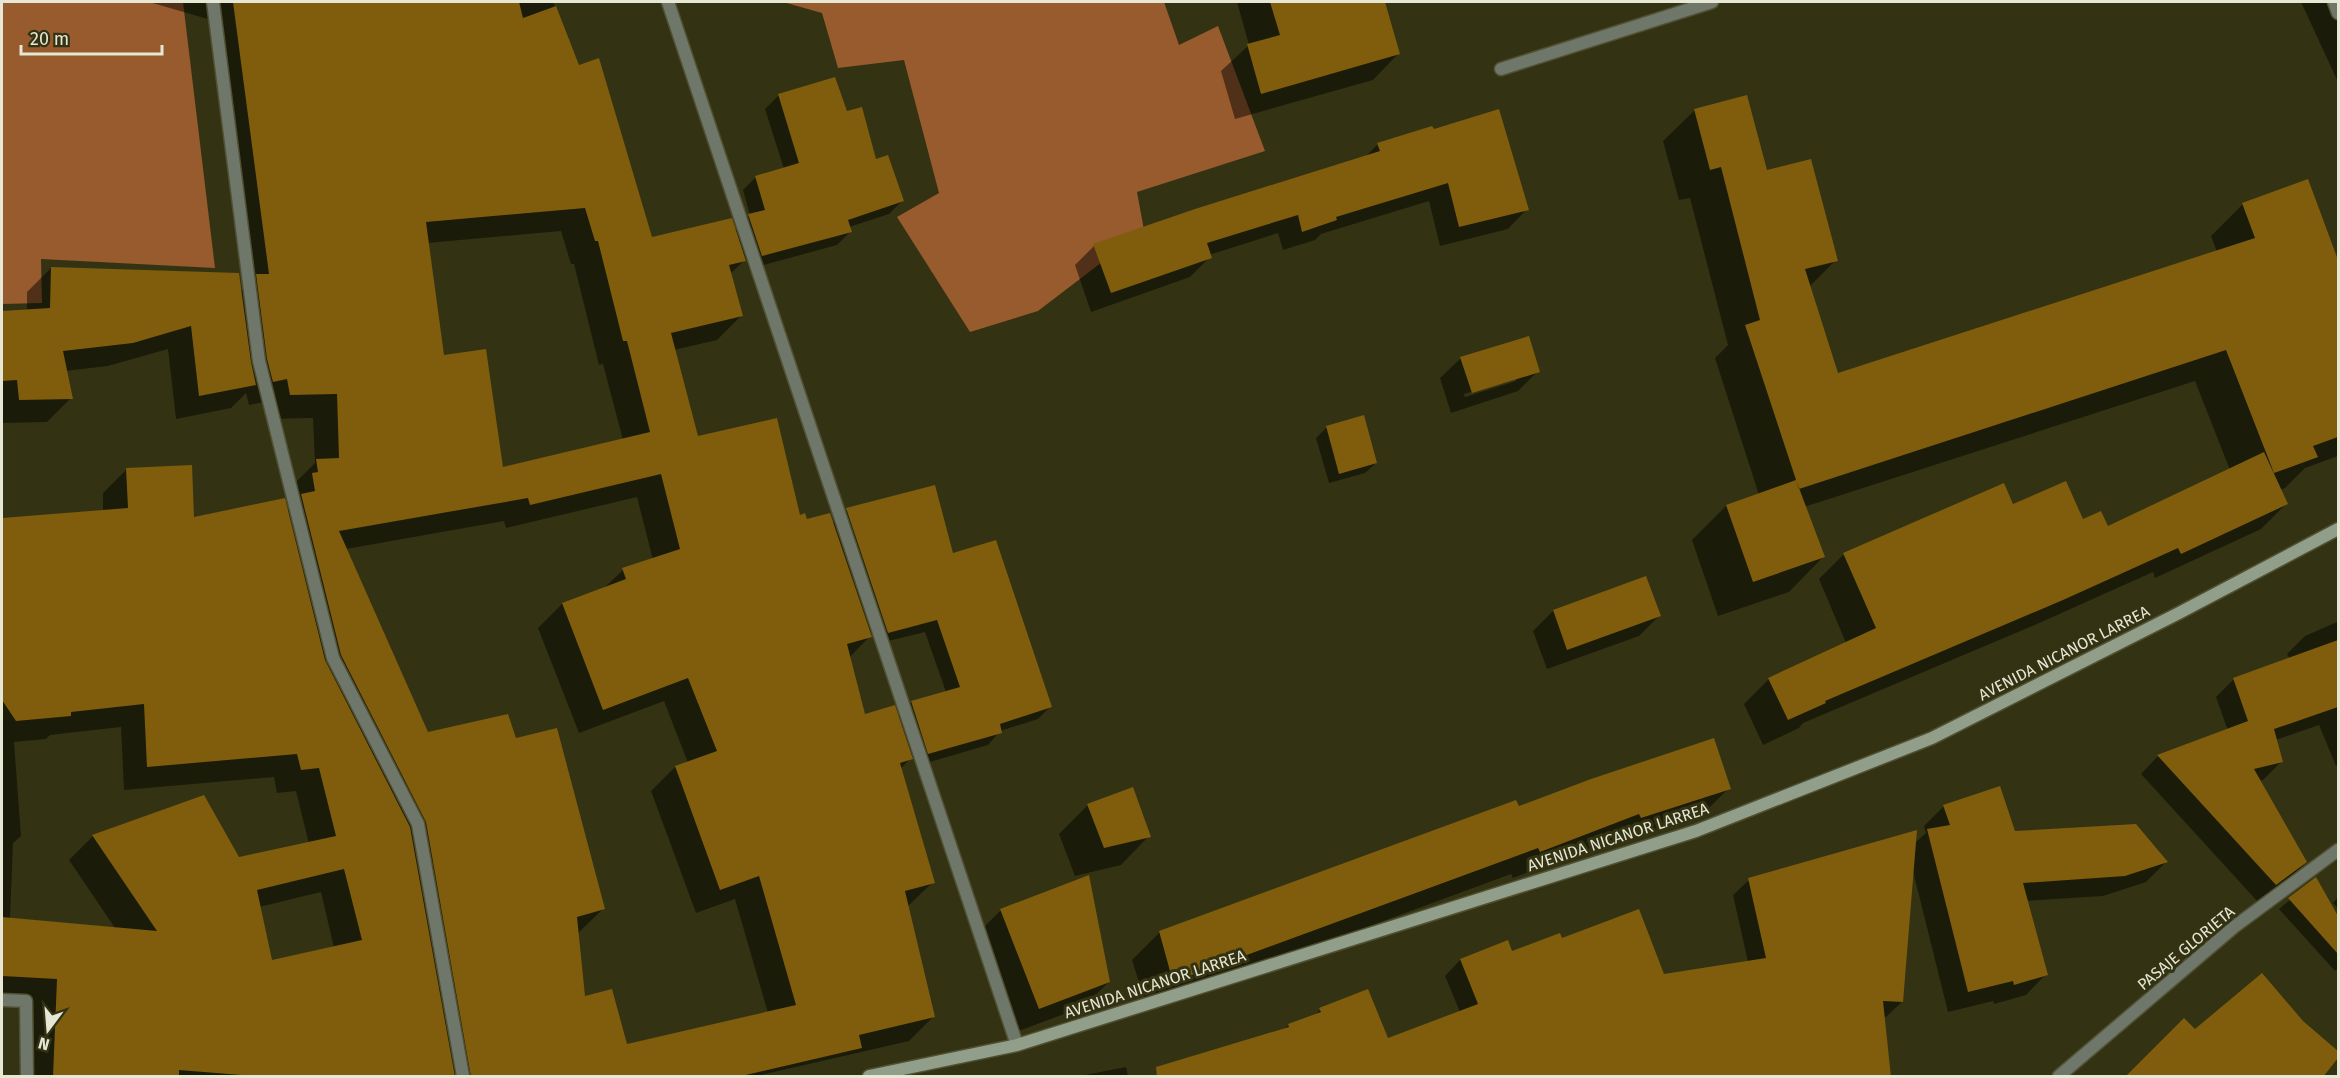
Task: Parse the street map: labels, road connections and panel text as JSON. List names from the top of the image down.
{
  "streets": {
    "main road": ["AVENIDA NICANOR LARREA"],
    "street": ["PASAJE GLORIETA"]
  },
  "scale_bar": "20 m",
  "north": "bottom"
}
